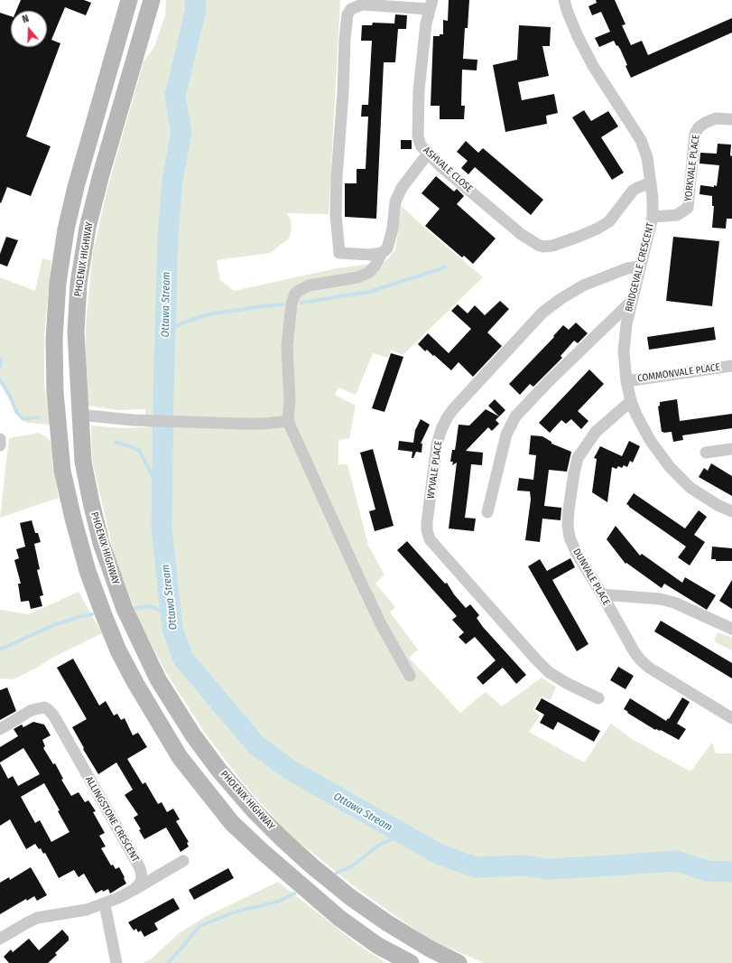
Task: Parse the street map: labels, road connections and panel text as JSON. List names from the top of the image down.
{
  "streets": {
    "main road": ["PHOENIX HIGHWAY"],
    "street": [
      "YORKVALE PLACE",
      "ASHVALE CLOSE",
      "BRIDGEVALE CRESCENT",
      "COMMONVALE PLACE",
      "WYVALE PLACE",
      "DUNVALE PLACE",
      "ALLINGSTONE CRESCENT"
    ]
  },
  "crossings": [
    ["YORKVALE PLACE", "BRIDGEVALE CRESCENT"],
    ["ASHVALE CLOSE", "BRIDGEVALE CRESCENT"],
    ["BRIDGEVALE CRESCENT", "COMMONVALE PLACE"],
    ["BRIDGEVALE CRESCENT", "WYVALE PLACE"],
    ["BRIDGEVALE CRESCENT", "DUNVALE PLACE"]
  ],
  "water": ["Ottawa Stream"],
  "north": "top"
}
